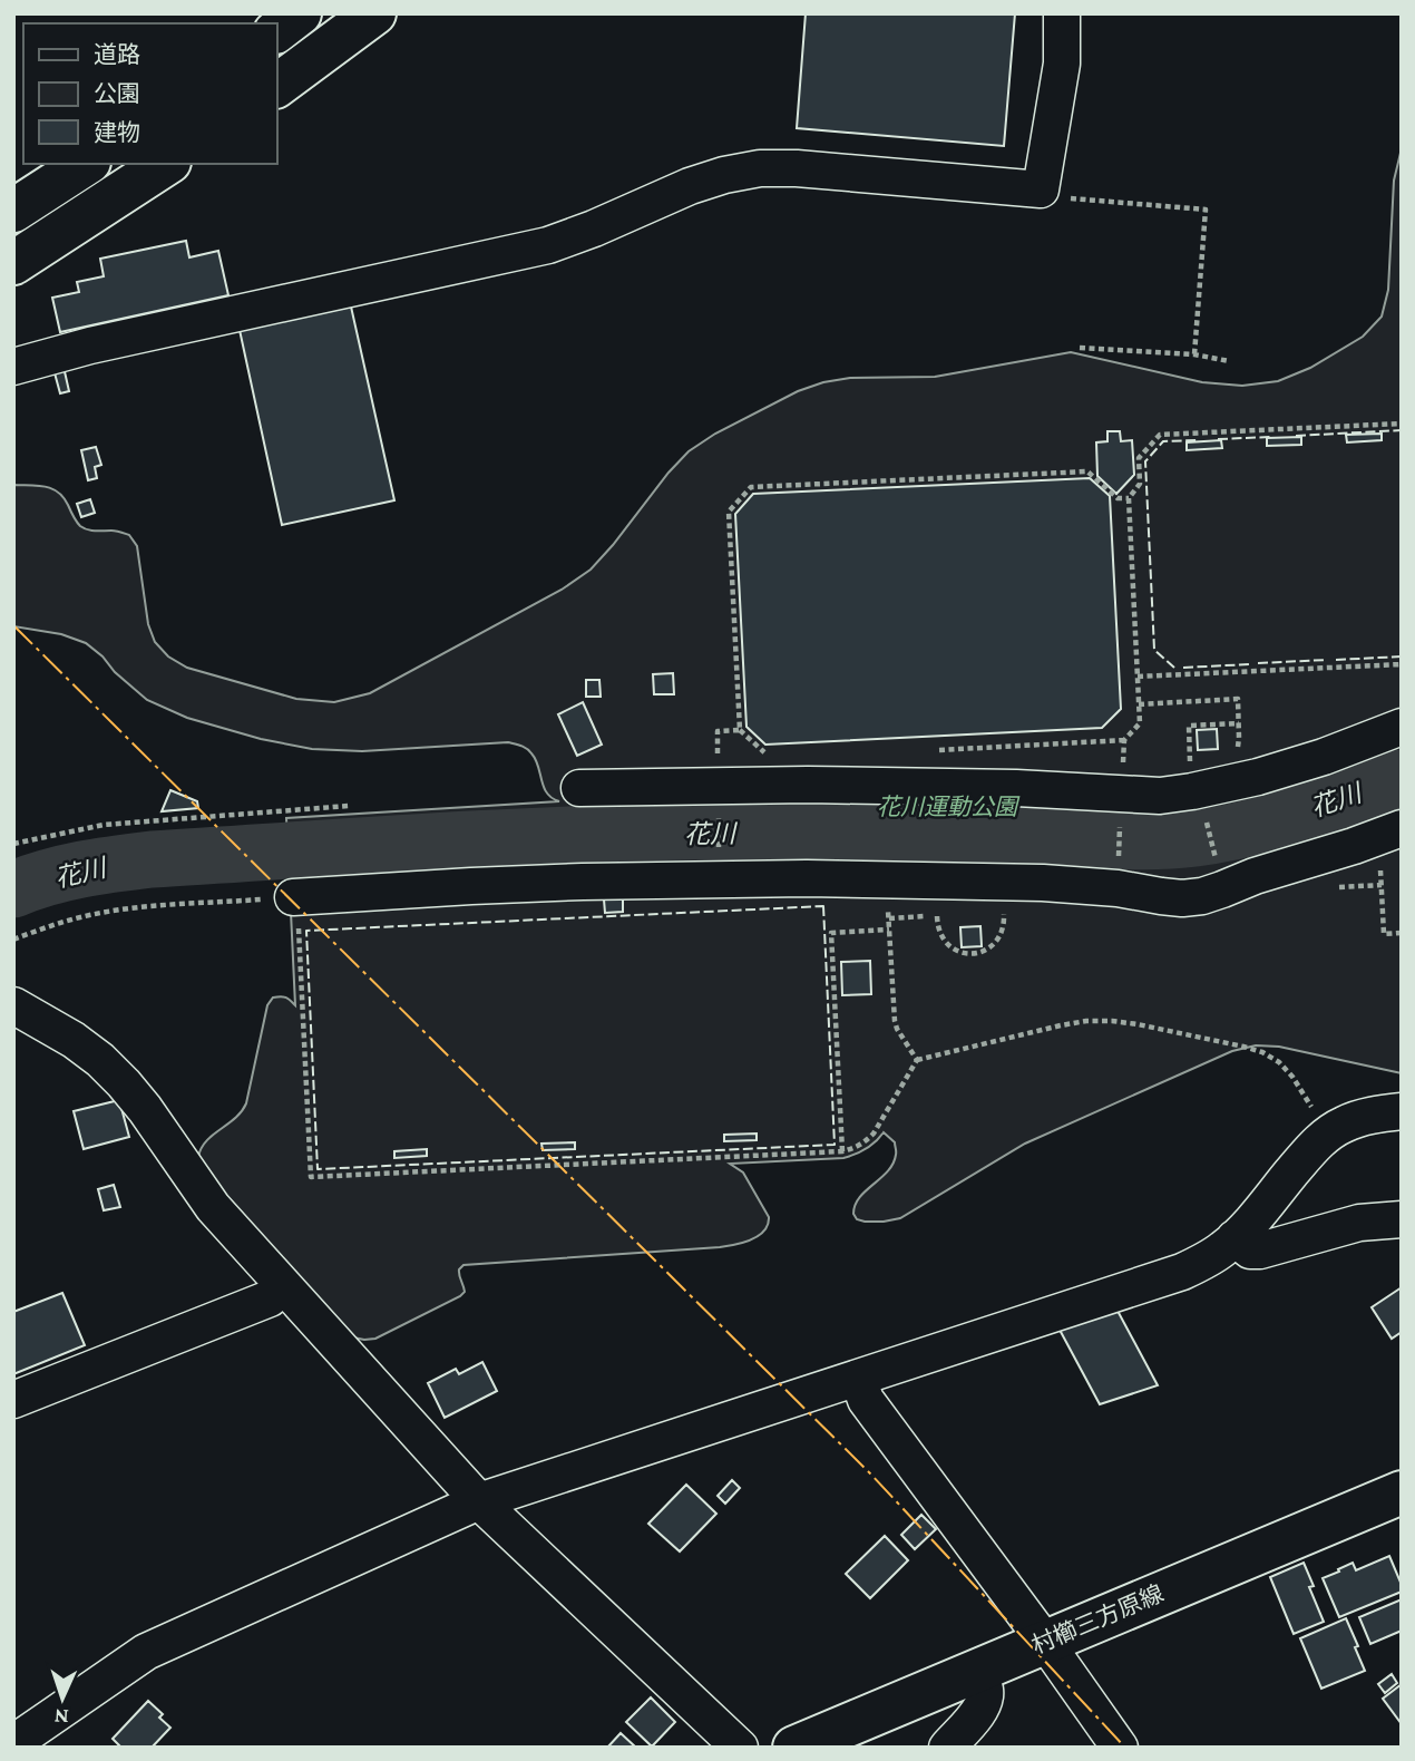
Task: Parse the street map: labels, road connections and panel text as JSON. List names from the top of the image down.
{
  "streets": {
    "main road": ["村櫛三方原線"]
  },
  "water": ["花川"],
  "parks": ["花川運動公園"],
  "legend": ["道路", "公園", "建物"],
  "north": "bottom"
}
